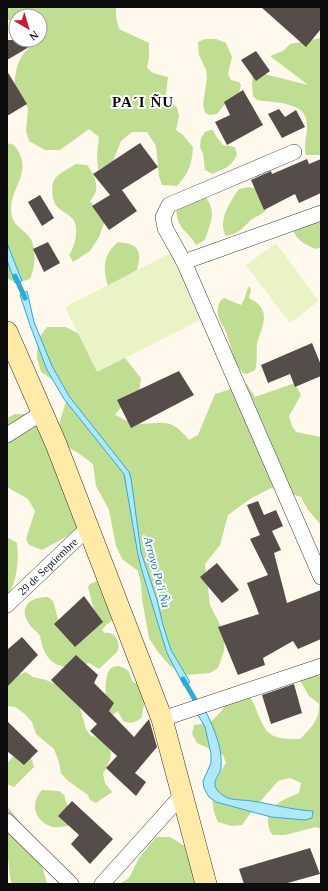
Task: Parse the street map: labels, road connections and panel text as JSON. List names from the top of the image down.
{
  "streets": {
    "street": ["29 de Septiembre"]
  },
  "districts": ["PA´I ÑU"],
  "water": ["Arroyo Pa'i Ñu"],
  "north": "bottom right"
}
